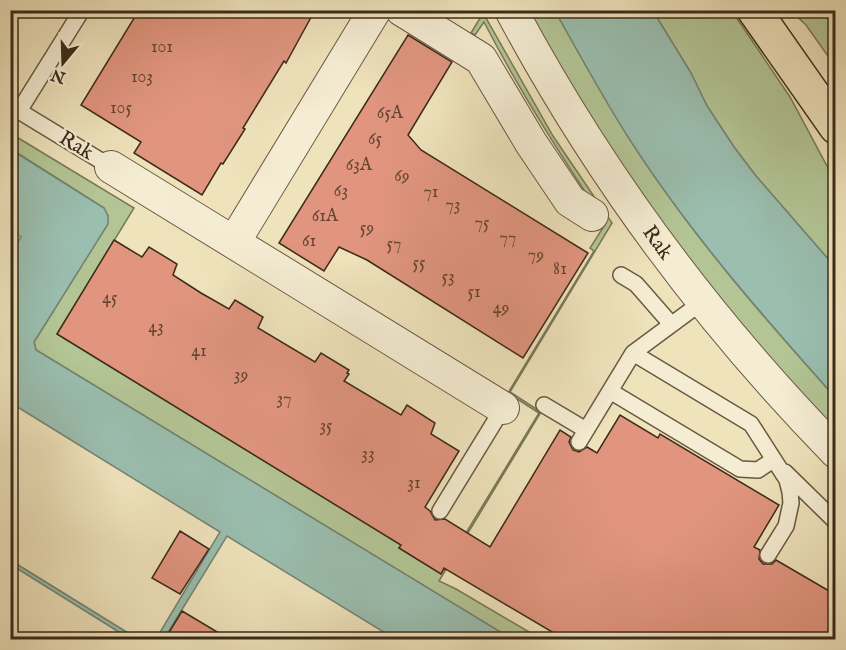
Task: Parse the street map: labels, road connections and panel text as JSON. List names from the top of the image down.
{
  "streets": {
    "street": ["Rak"]
  },
  "house_numbers": [
    "101",
    "103",
    "105",
    "65A",
    "65",
    "63A",
    "69",
    "63",
    "71",
    "73",
    "61A",
    "75",
    "59",
    "77",
    "61",
    "57",
    "79",
    "55",
    "81",
    "53",
    "51",
    "45",
    "49",
    "43",
    "41",
    "39",
    "37",
    "35",
    "33",
    "31"
  ],
  "north": "bottom"
}
